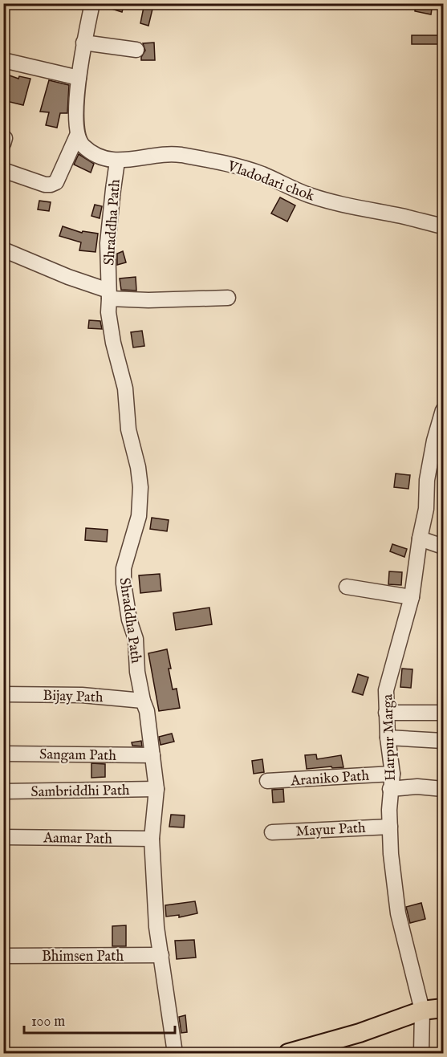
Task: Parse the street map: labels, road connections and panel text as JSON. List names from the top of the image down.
{
  "streets": {
    "street": [
      "Vladodari chok",
      "Shraddha Path",
      "Bijay Path",
      "Harpur Marga",
      "Sangam Path",
      "Araniko Path",
      "Sambriddhi Path",
      "Mayur Path",
      "Aamar Path",
      "Bhimsen Path"
    ]
  },
  "crossings": [
    ["Vladodari chok", "Shraddha Path"],
    ["Shraddha Path", "Bijay Path"],
    ["Shraddha Path", "Sangam Path"],
    ["Shraddha Path", "Sambriddhi Path"],
    ["Shraddha Path", "Aamar Path"],
    ["Shraddha Path", "Bhimsen Path"],
    ["Harpur Marga", "Araniko Path"],
    ["Harpur Marga", "Mayur Path"]
  ],
  "scale_bar": "100 m"
}
